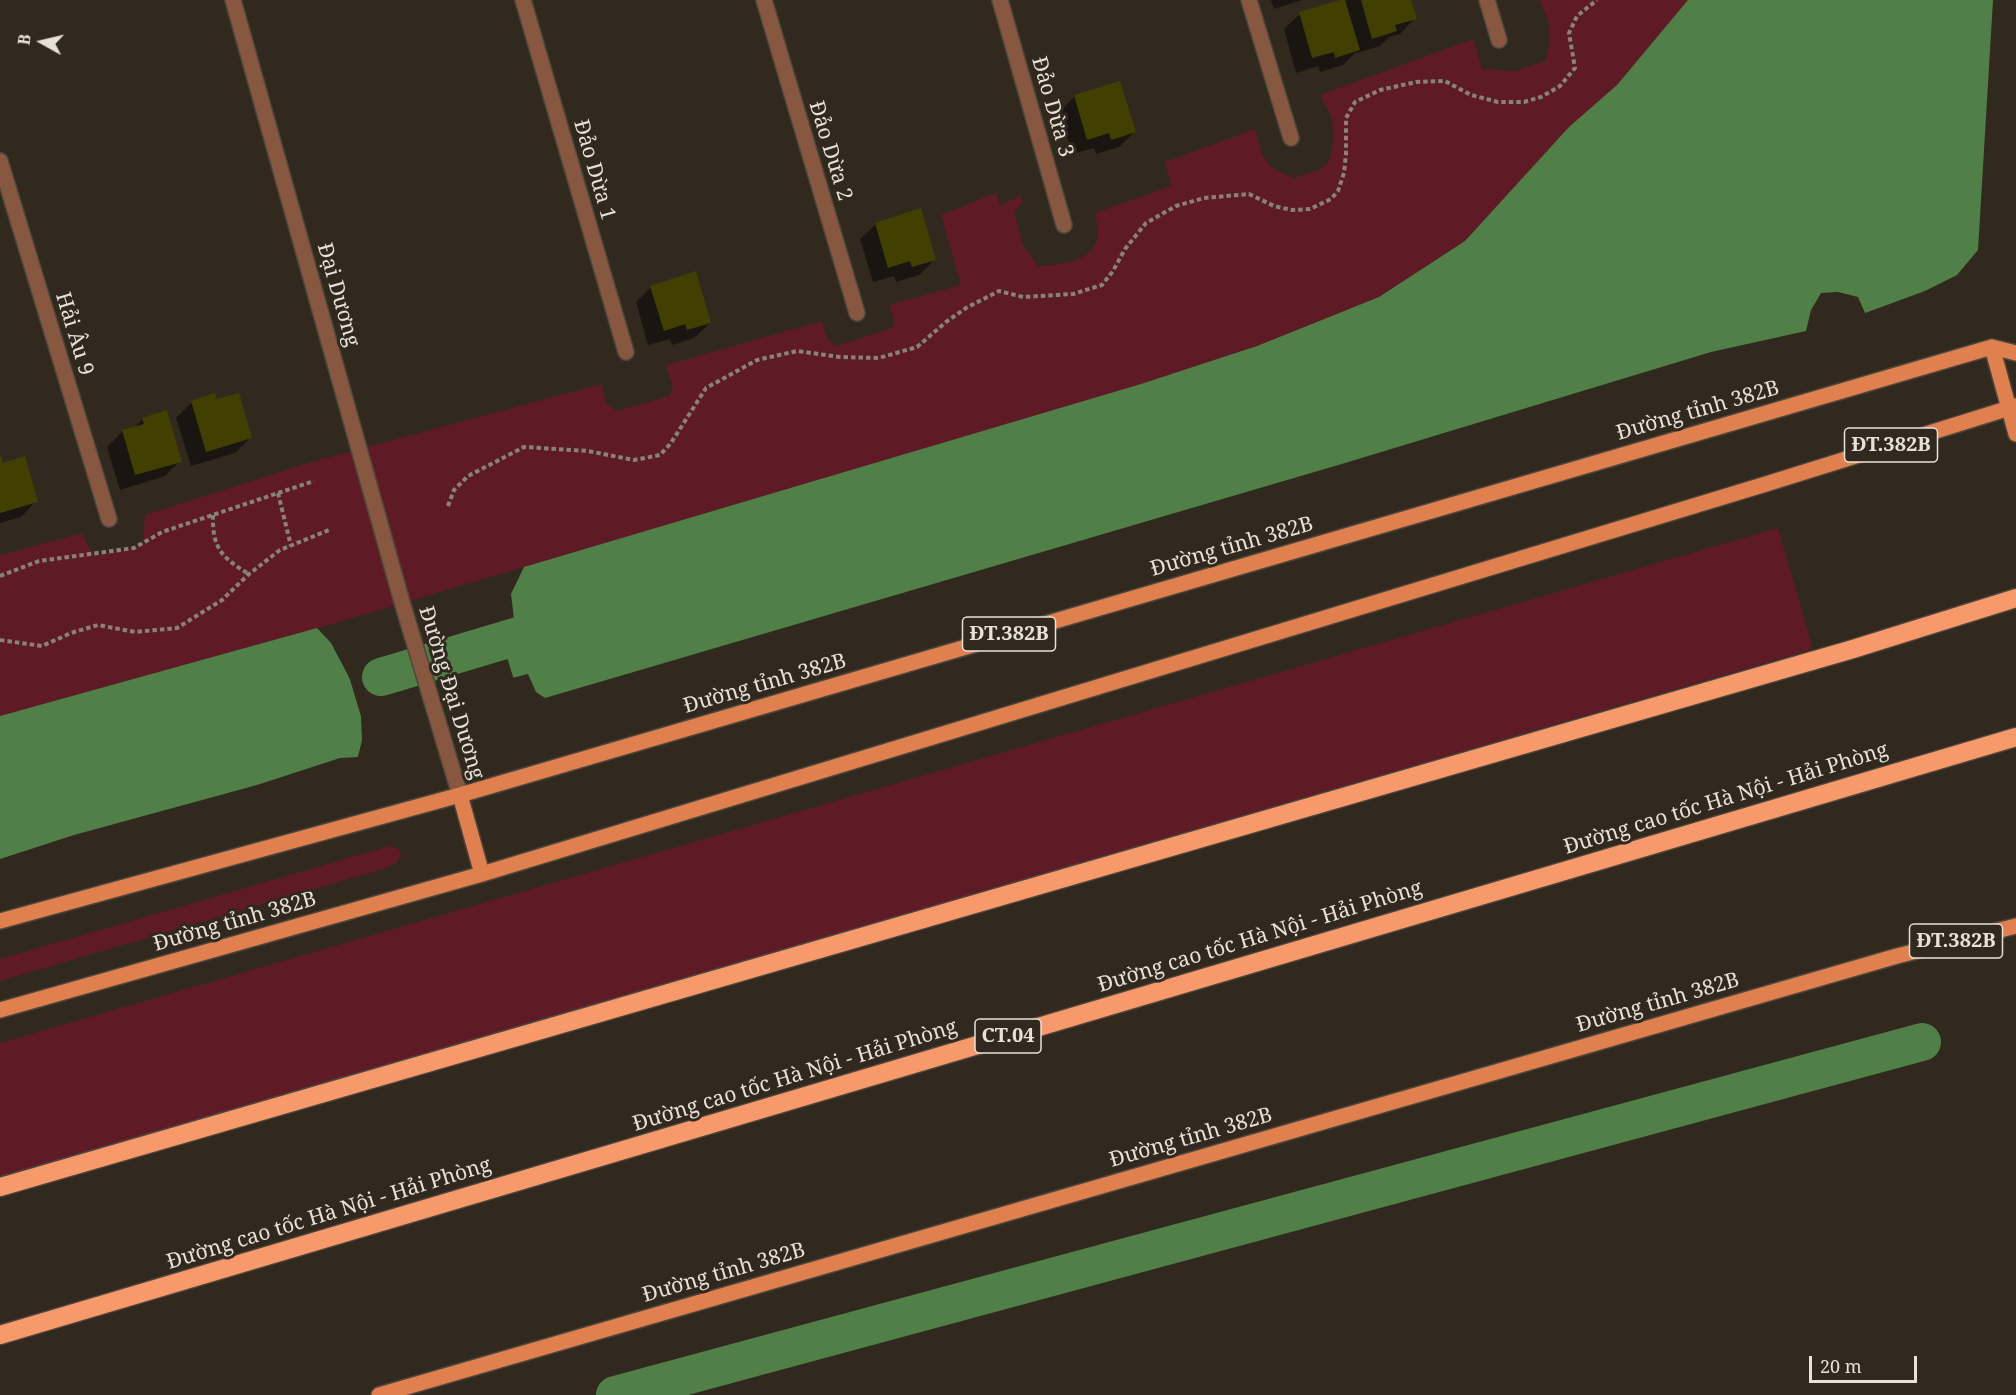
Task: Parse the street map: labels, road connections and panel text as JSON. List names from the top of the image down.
{
  "streets": {
    "highway": ["Đường cao tốc Hà Nội - Hải Phòng", "CT.04"],
    "main road": ["Đường tỉnh 382B", "ĐT.382B"],
    "street": [
      "Đảo Dừa 3",
      "Đảo Dừa 2",
      "Đảo Dừa 1",
      "Đại Dương",
      "Hải Âu 9",
      "Đường Đại Dương"
    ]
  },
  "crossings": [
    ["Đại Dương", "Đường Đại Dương"],
    ["Đường tỉnh 382B", "Đường Đại Dương"]
  ],
  "scale_bar": "20 m",
  "north": "left"
}
